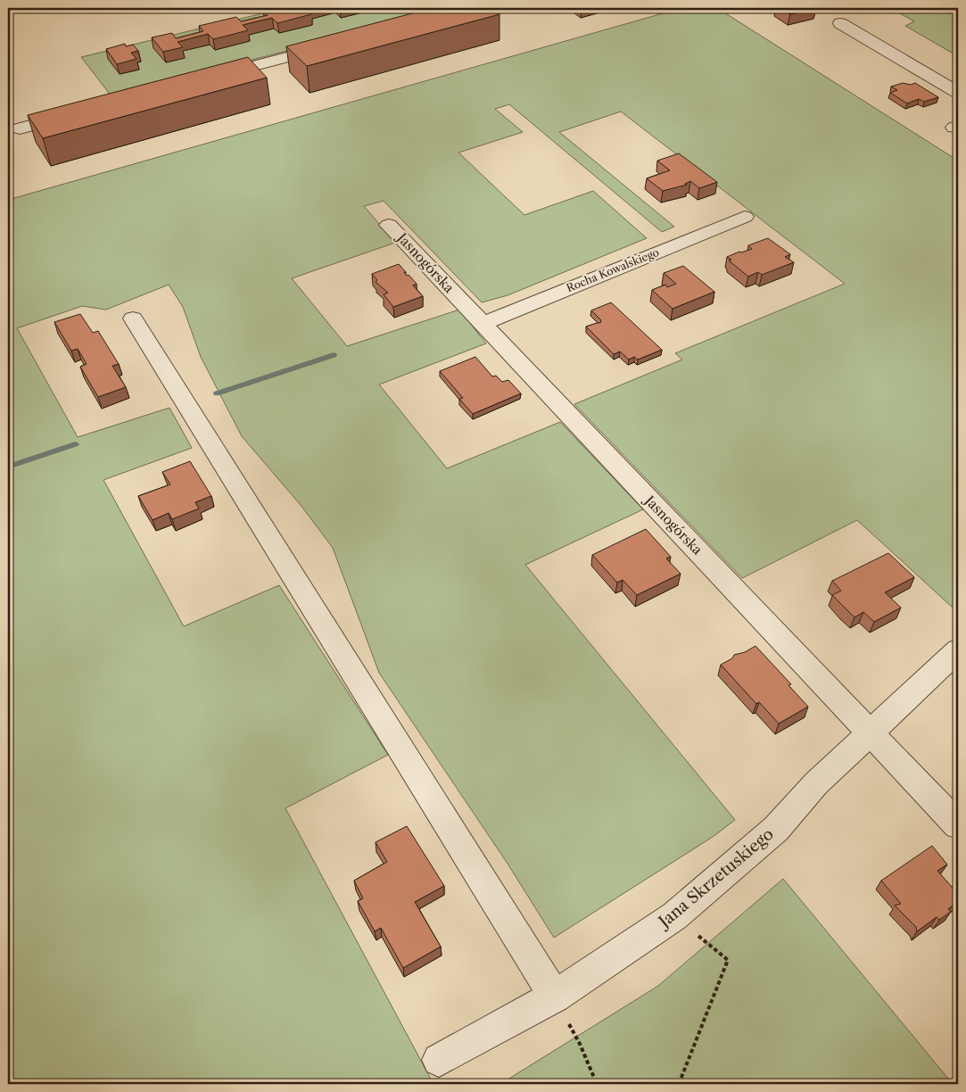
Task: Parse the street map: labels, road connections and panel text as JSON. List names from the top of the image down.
{
  "streets": {
    "street": ["Jasnogórska", "Rocha Kowalskiego", "Jana Skrzetuskiego"]
  },
  "crossings": [
    ["Jasnogórska", "Rocha Kowalskiego"],
    ["Jasnogórska", "Jana Skrzetuskiego"]
  ]
}
